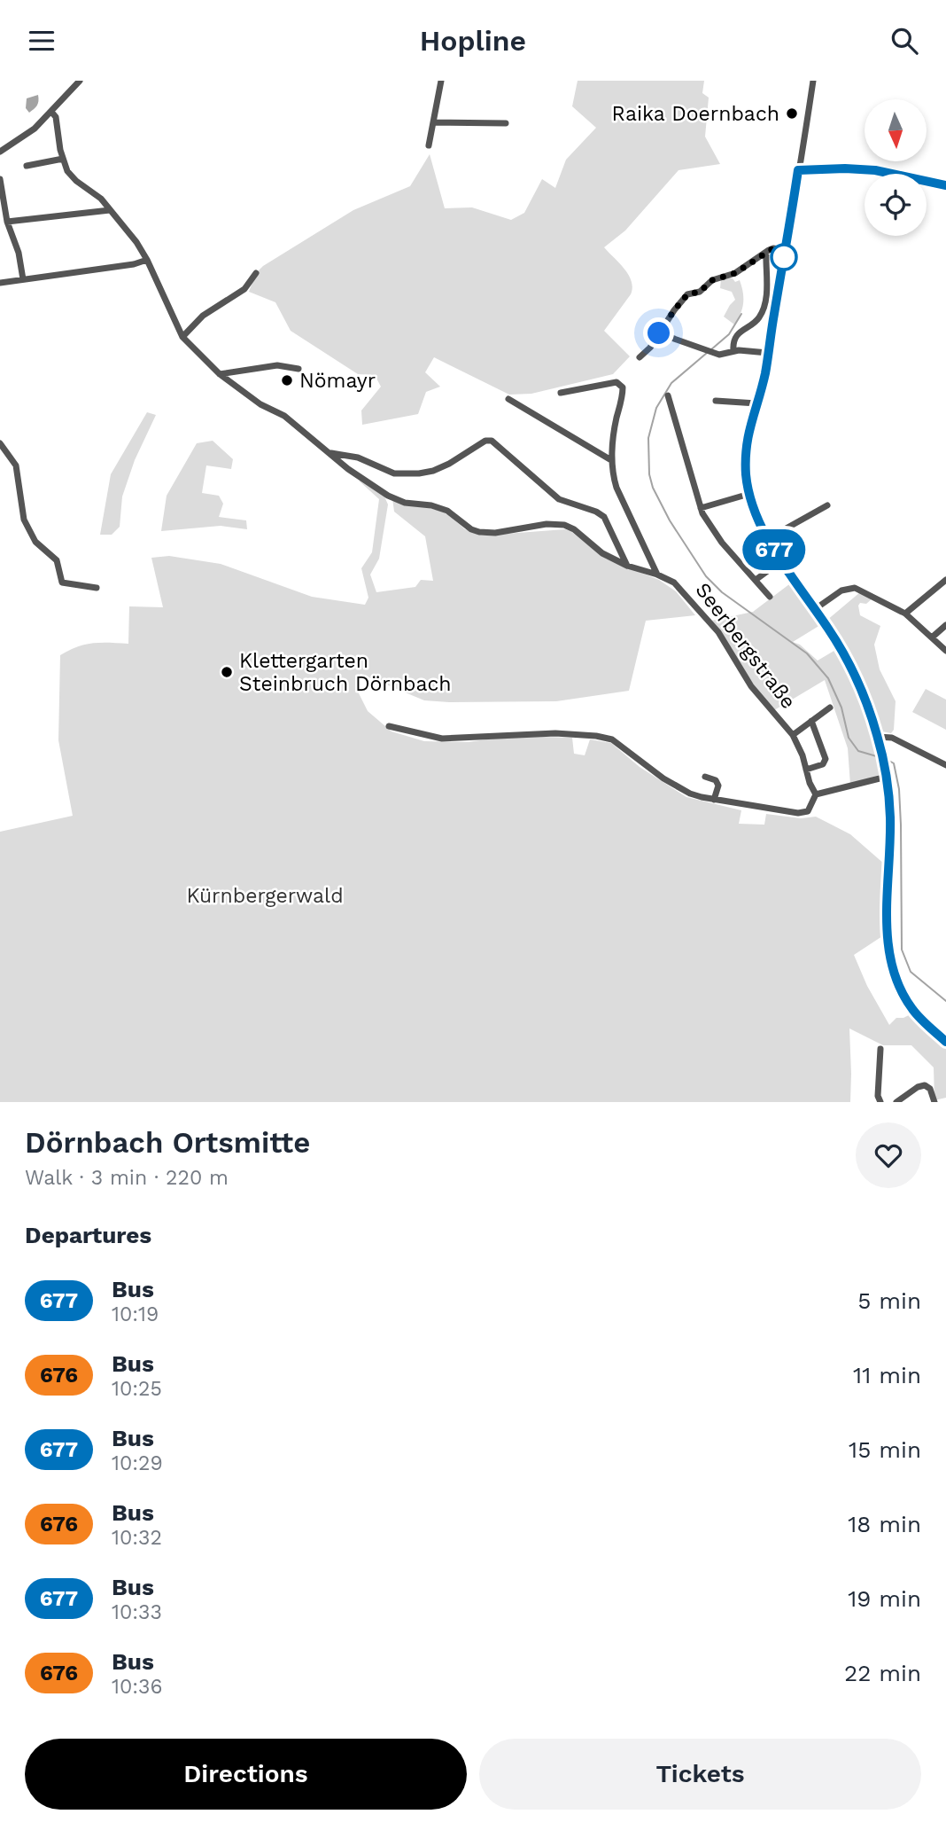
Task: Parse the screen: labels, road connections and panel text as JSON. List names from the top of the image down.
{
  "streets": {
    "street": ["Seerbergstraße"]
  },
  "parks": ["Kürnbergerwald"],
  "places": ["Raika Doernbach", "Nömayr", "Klettergarten Steinbruch Dörnbach"],
  "lines": ["bus line 677"],
  "north": "bottom",
  "page": {
    "header": "Hopline",
    "on_map": "677",
    "heading": [
      ["Dörnbach Ortsmitte", "Walk · 3 min · 220 m"],
      "Departures"
    ],
    "list": [
      {
        "mark": "677",
        "name": "Bus",
        "note": "10:19",
        "value": "5 min"
      },
      {
        "mark": "676",
        "name": "Bus",
        "note": "10:25",
        "value": "11 min"
      },
      {
        "mark": "677",
        "name": "Bus",
        "note": "10:29",
        "value": "15 min"
      },
      {
        "mark": "676",
        "name": "Bus",
        "note": "10:32",
        "value": "18 min"
      },
      {
        "mark": "677",
        "name": "Bus",
        "note": "10:33",
        "value": "19 min"
      },
      {
        "mark": "676",
        "name": "Bus",
        "note": "10:36",
        "value": "22 min"
      }
    ],
    "buttons": ["Directions", "Tickets"]
  }
}
